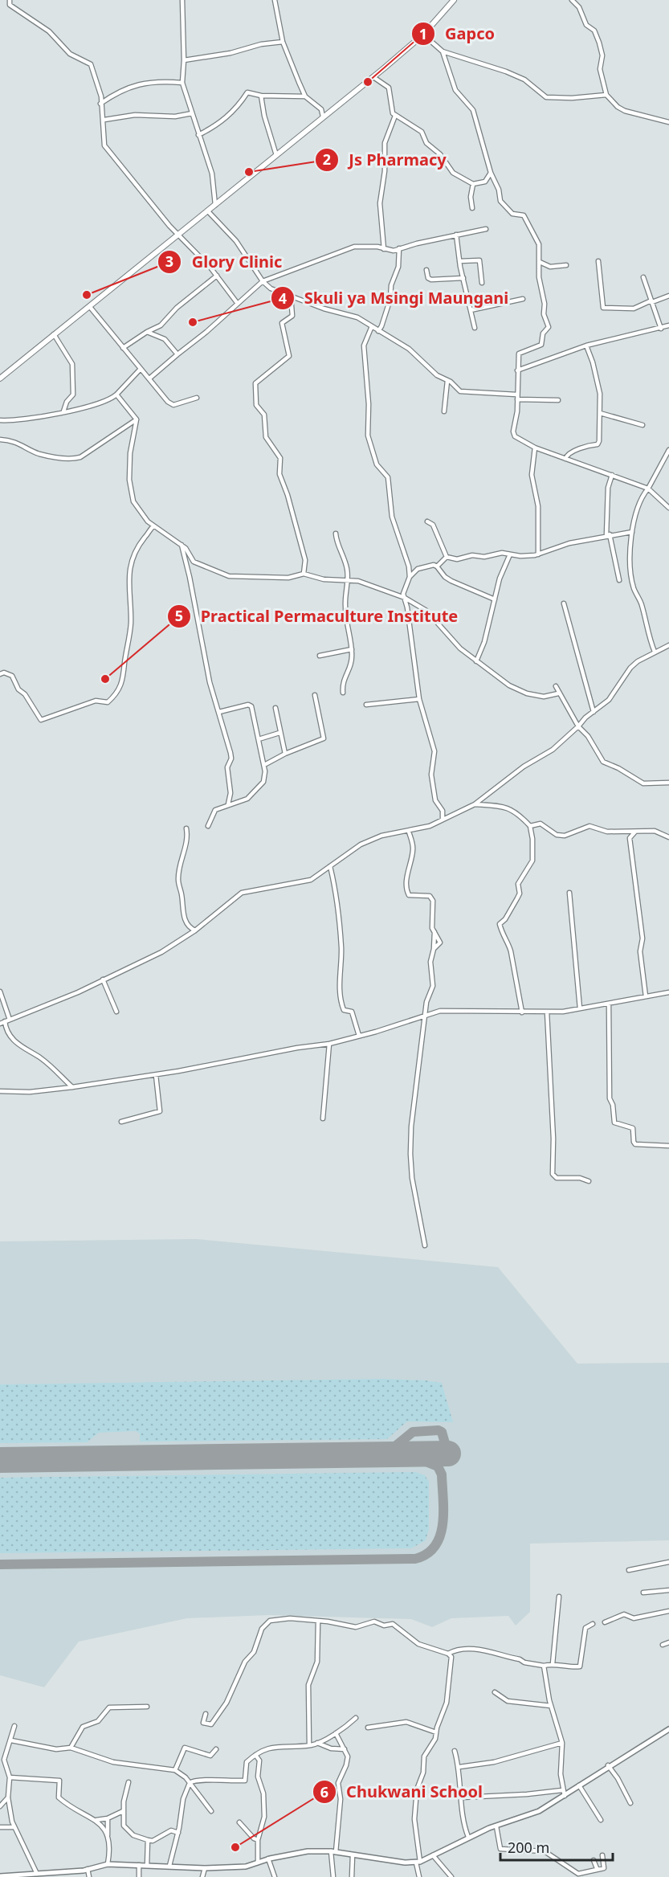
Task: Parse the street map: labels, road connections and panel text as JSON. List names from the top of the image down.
{
  "places": [
    "Gapco",
    "Js Pharmacy",
    "Glory Clinic",
    "Skuli ya Msingi Maungani",
    "Practical Permaculture Institute",
    "Chukwani School"
  ],
  "scale_bar": "200 m"
}
